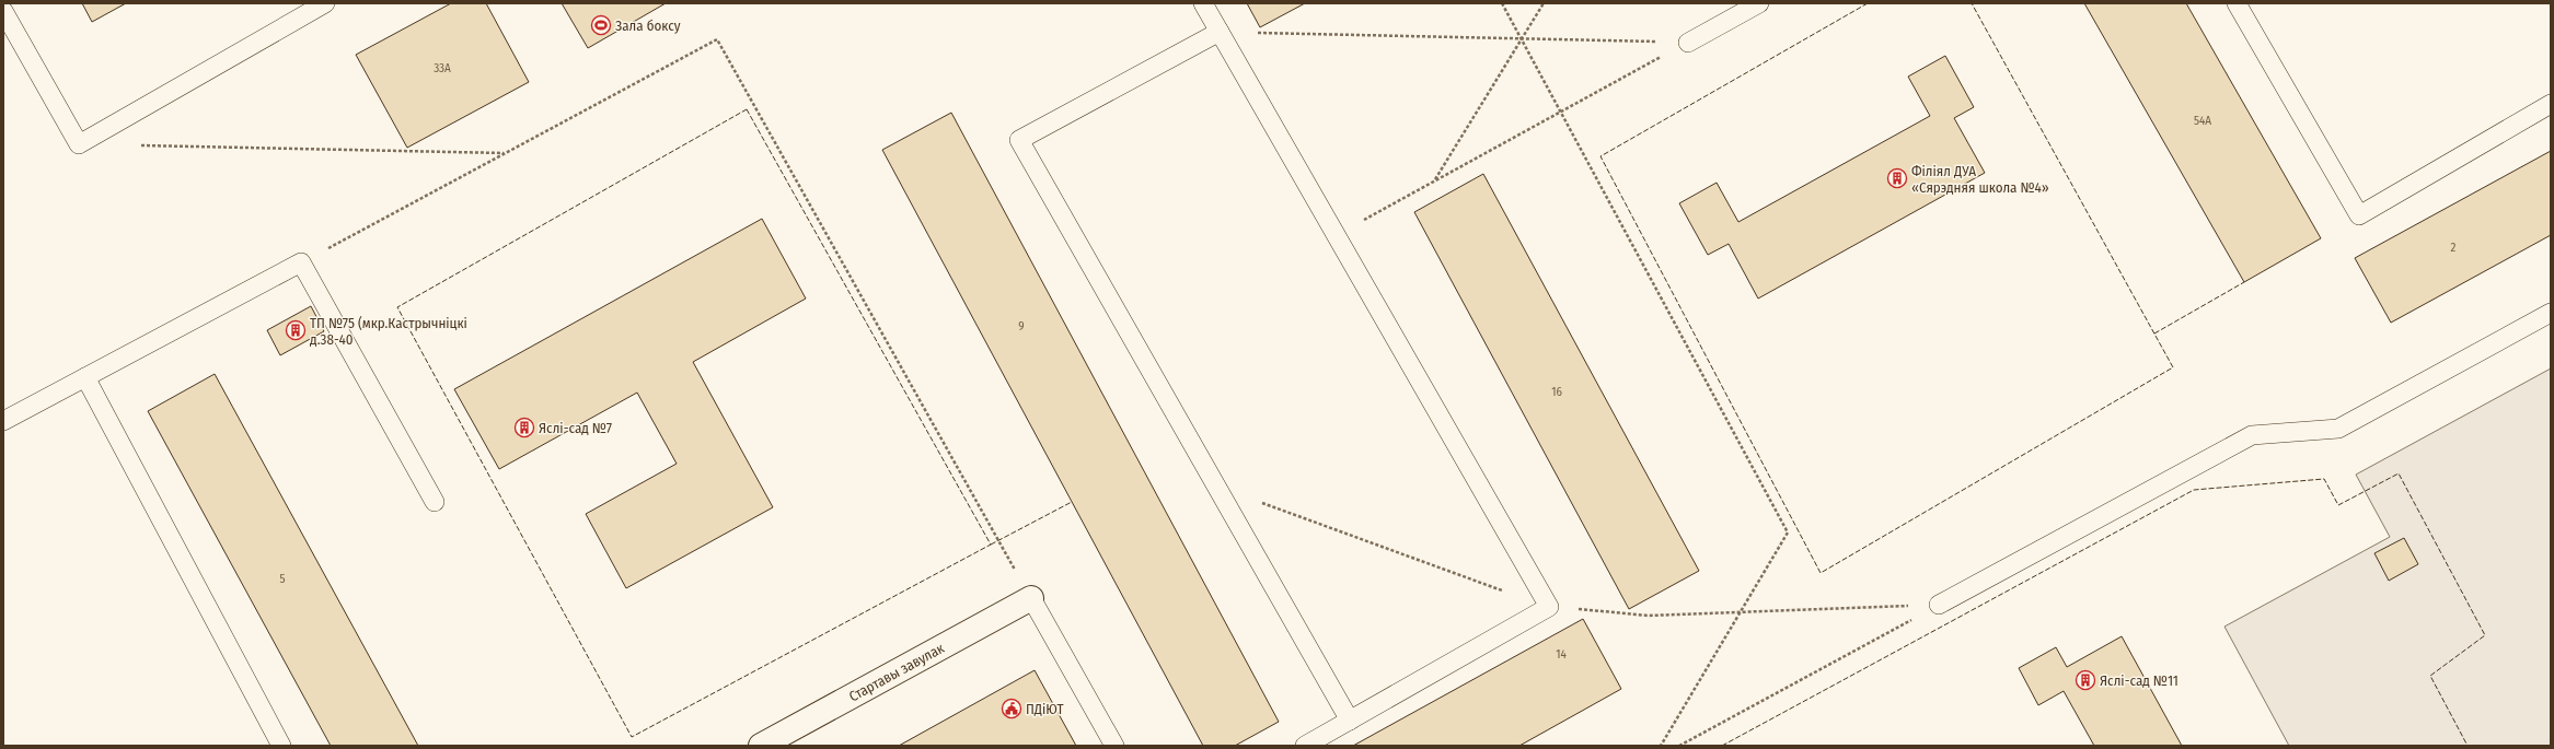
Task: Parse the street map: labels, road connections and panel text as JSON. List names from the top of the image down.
{
  "streets": {
    "street": ["Стартавы завулак"]
  },
  "places": {
    "sports": ["Зала боксу"],
    "building": [
      "Філіял ДУА «Сярэдняя школа №4»",
      "ТП №75 (мкр.Кастрычніцкі д.38-40",
      "Яслі-сад №7",
      "Яслі-сад №11"
    ],
    "public building": ["ПДіЮТ"]
  },
  "house_numbers": [
    "33А",
    "54А",
    "2",
    "9",
    "16",
    "5",
    "14"
  ]
}
